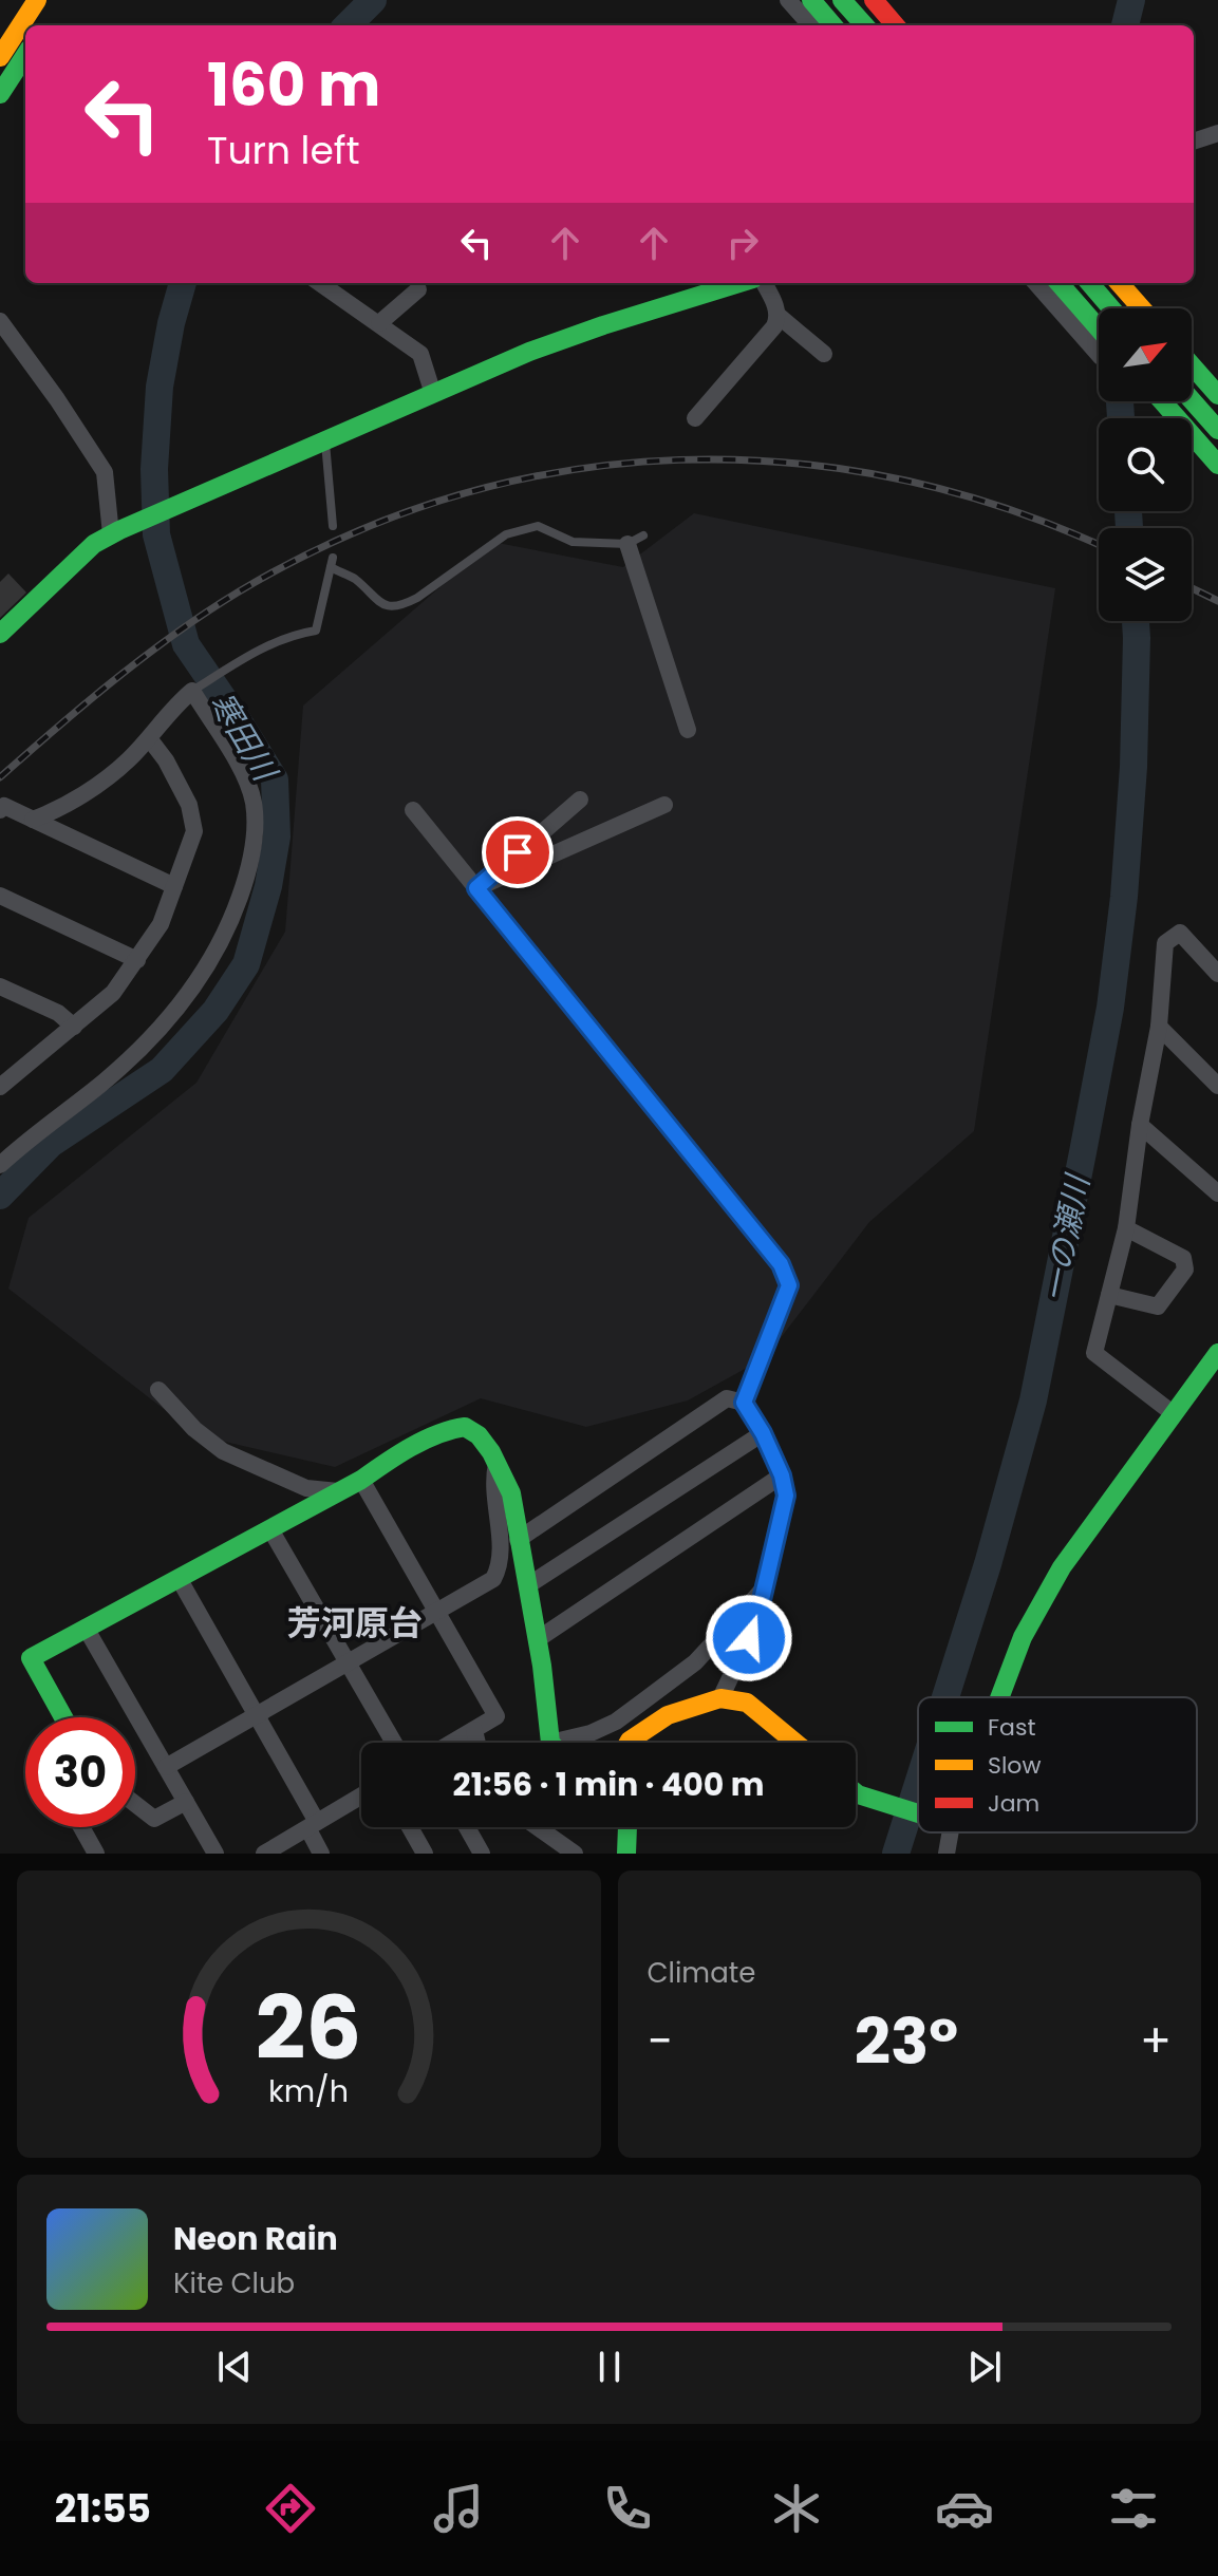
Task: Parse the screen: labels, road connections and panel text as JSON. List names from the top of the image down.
{
  "districts": ["芳河原台"],
  "water": ["寒田川", "一の瀬川"],
  "legend": ["Fast", "Slow", "Jam"],
  "north": "top right",
  "page": {
    "turn": ["160 m", "Turn left"],
    "limit": "30",
    "trip": "21:56 · 1 min · 400 m",
    "tile": "Climate",
    "heat": ["−", "23°", "+"],
    "song": ["Neon Rain", "Kite Club"],
    "tabs": "21:55",
    "gauge": ["26", "km/h"]
  }
}
